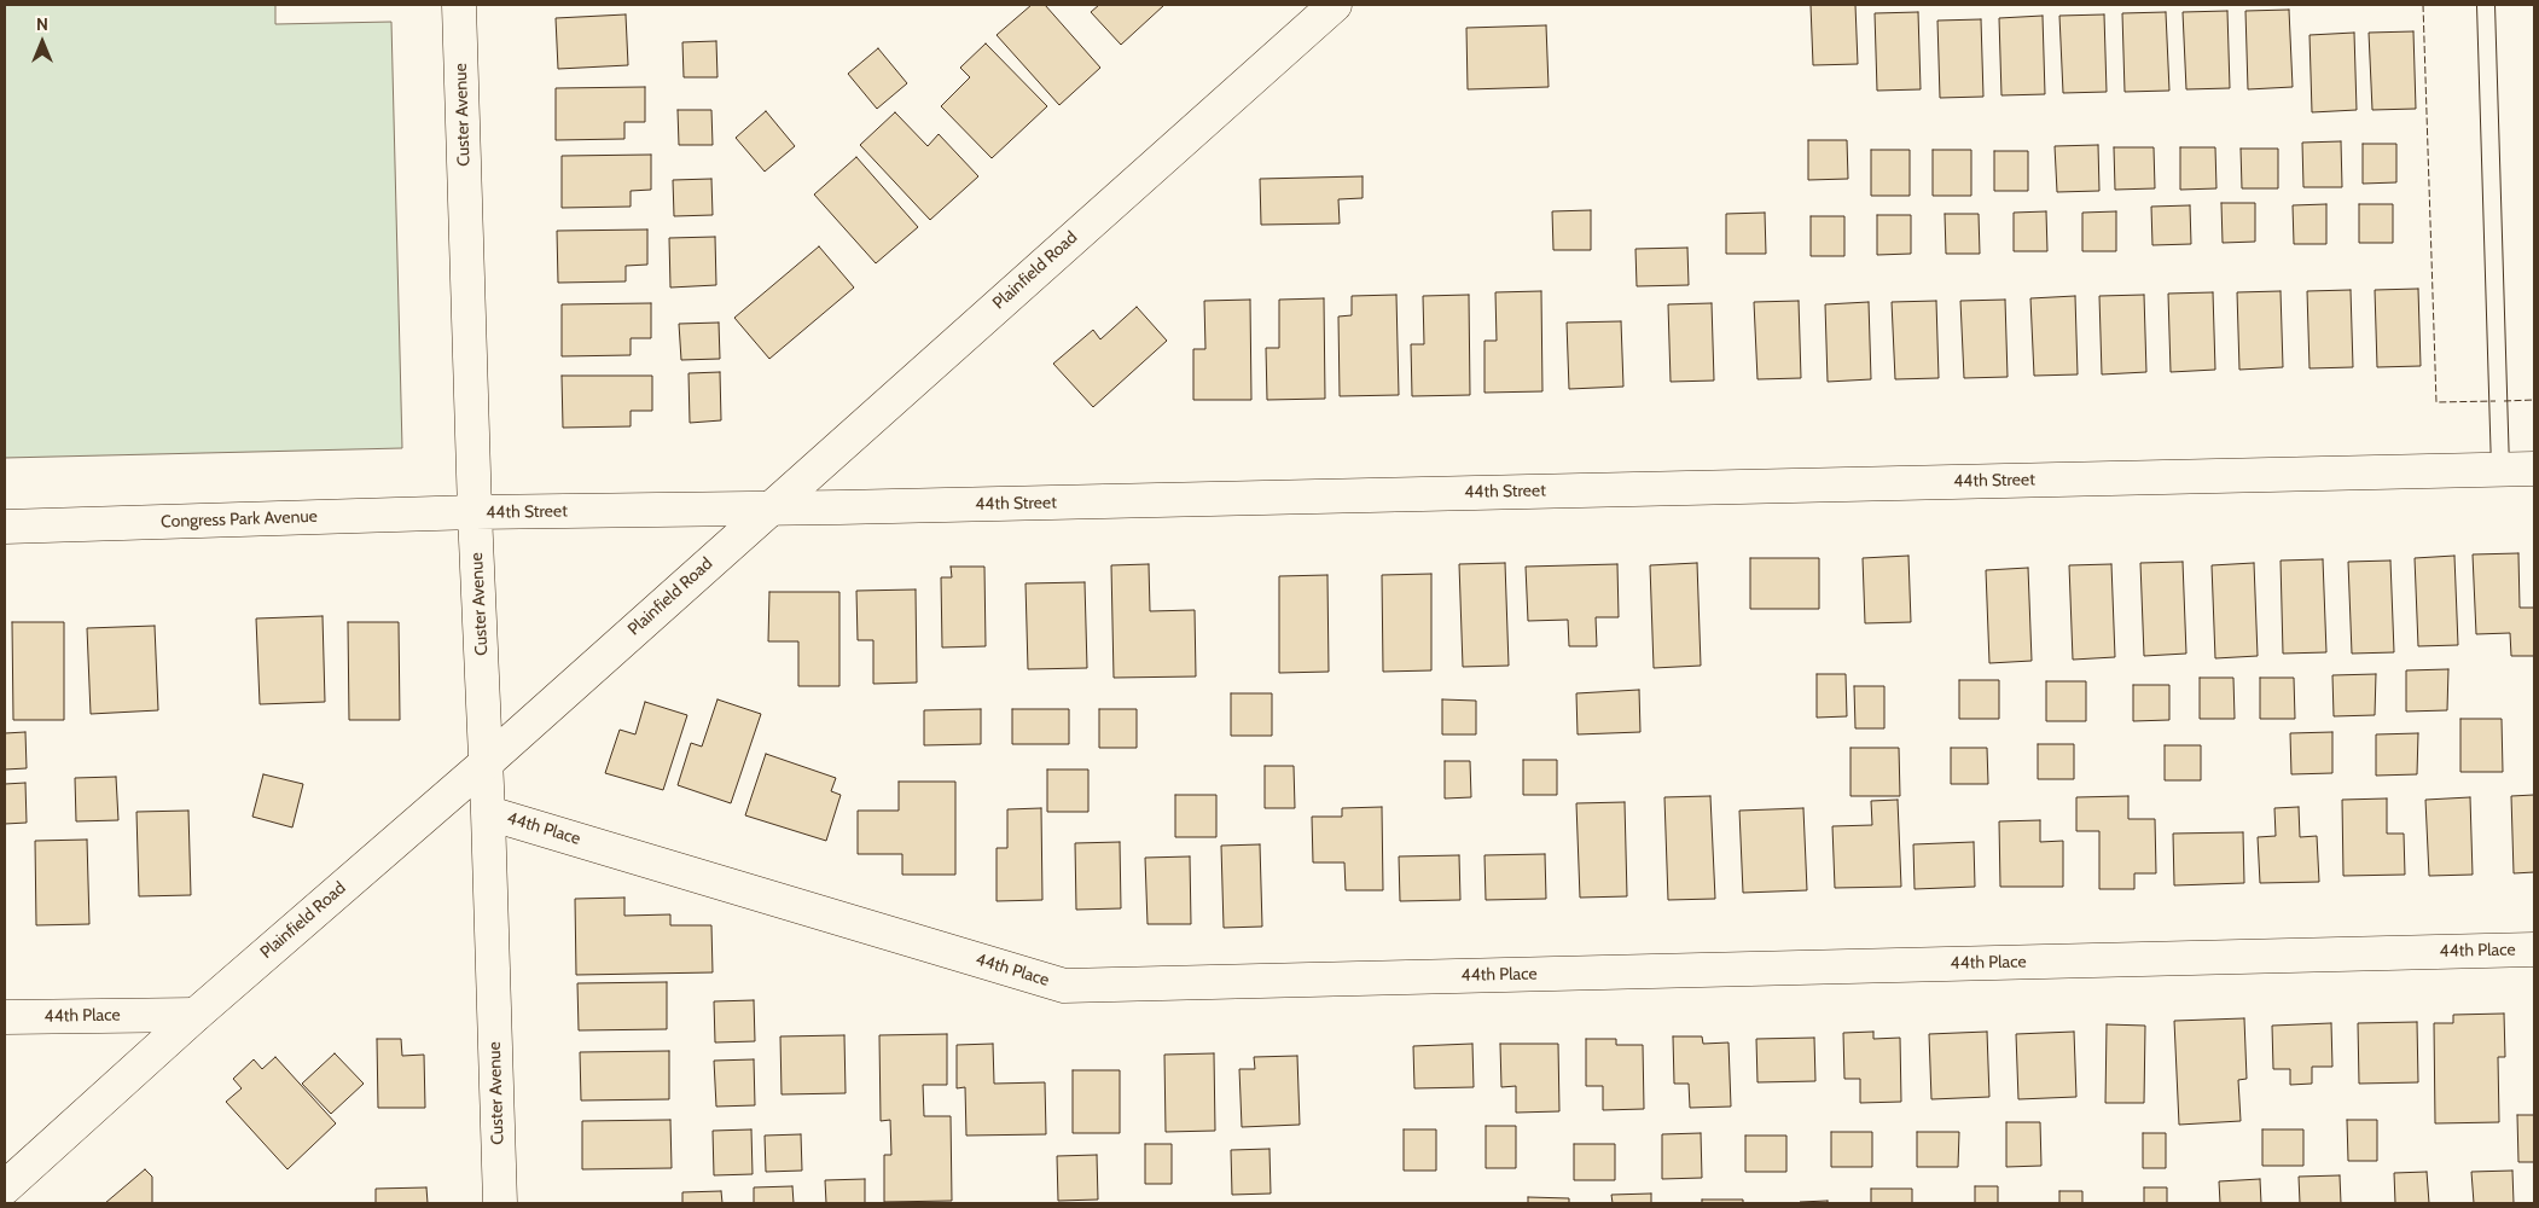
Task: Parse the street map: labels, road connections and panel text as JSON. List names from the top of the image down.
{
  "streets": {
    "street": [
      "Custer Avenue",
      "Plainfield Road",
      "44th Street",
      "Congress Park Avenue",
      "44th Place"
    ]
  },
  "crossings": [
    ["Custer Avenue", "Plainfield Road"],
    ["Custer Avenue", "44th Street"],
    ["Custer Avenue", "Congress Park Avenue"],
    ["Custer Avenue", "44th Place"],
    ["Plainfield Road", "44th Street"],
    ["Plainfield Road", "44th Place"],
    ["44th Street", "Congress Park Avenue"]
  ],
  "north": "top"
}
